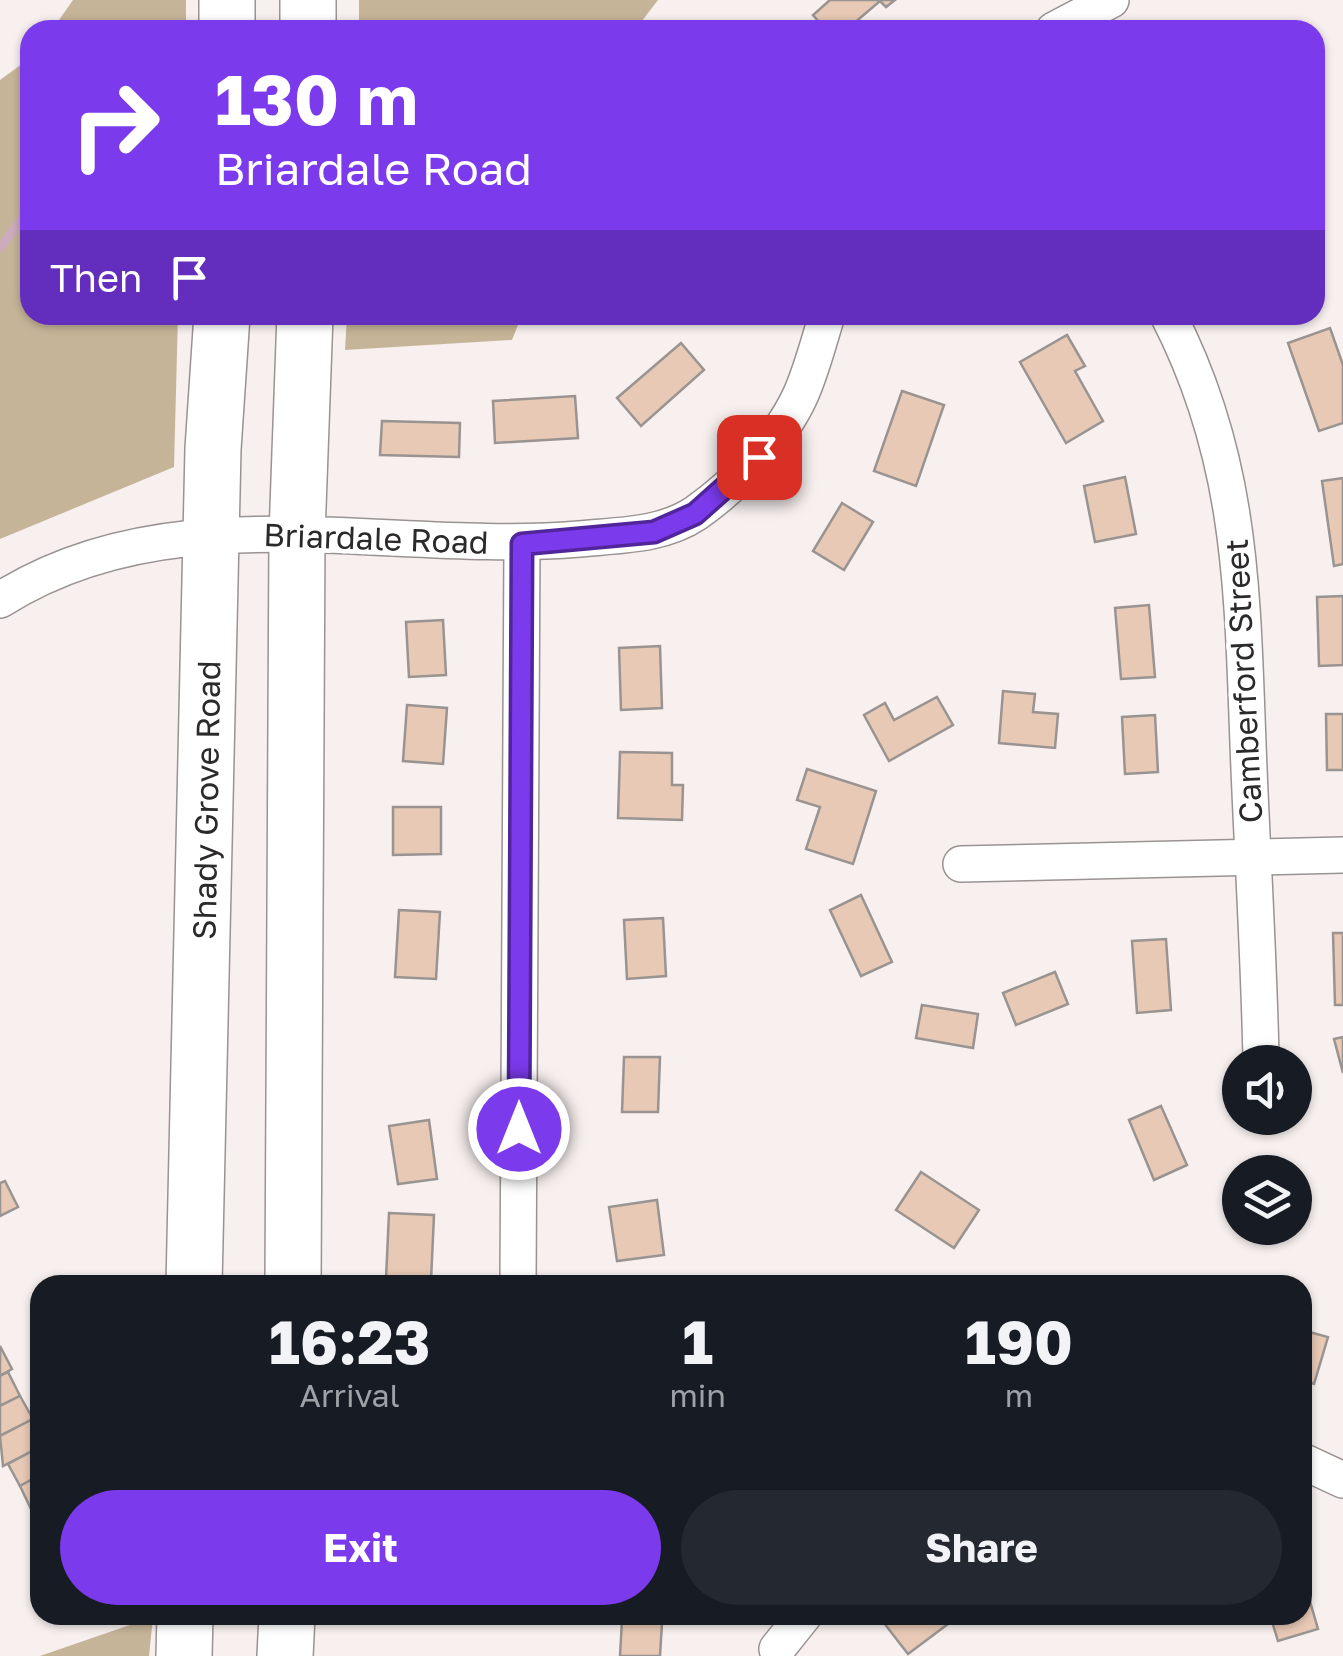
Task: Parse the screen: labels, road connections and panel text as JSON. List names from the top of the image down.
{
  "streets": {
    "main road": ["Shady Grove Road"],
    "street": ["Briardale Road", "Camberford Street"]
  },
  "crossings": [
    ["Briardale Road", "Shady Grove Road"]
  ],
  "page": {
    "turn": ["130 m", "Briardale Road"],
    "then": "Then",
    "eta": [
      "16:23",
      "Arrival",
      "1",
      "min",
      "190",
      "m"
    ],
    "buttons": ["Exit", "Share"]
  }
}
